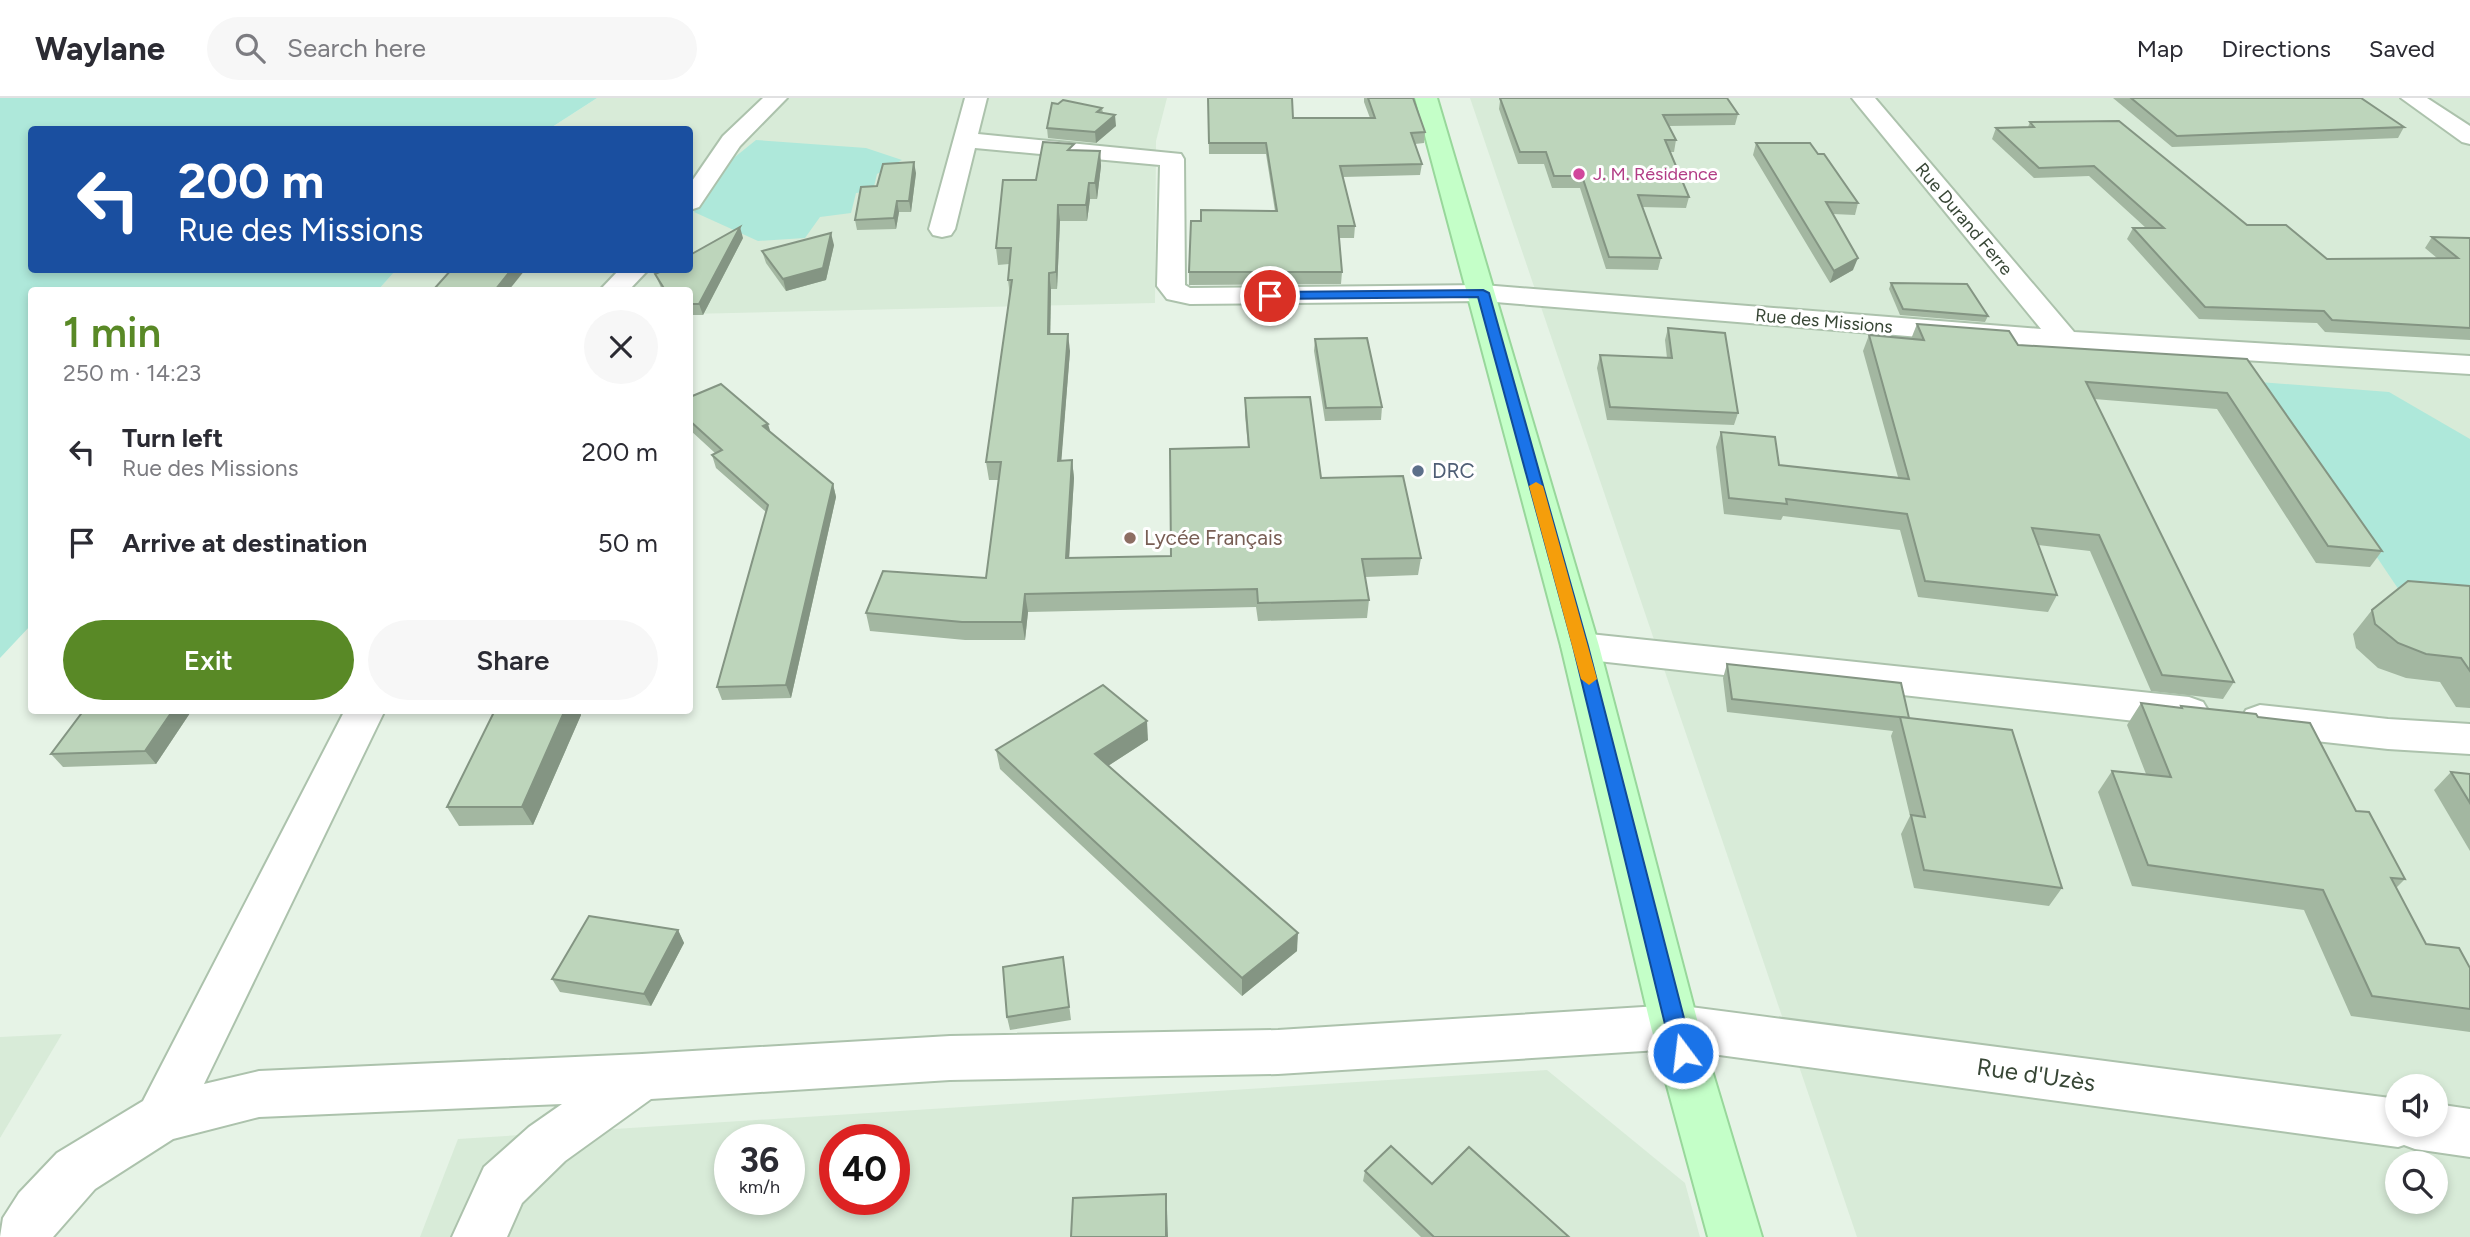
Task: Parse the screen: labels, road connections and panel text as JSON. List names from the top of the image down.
{
  "streets": {
    "street": ["Rue Durand Ferre", "Rue des Missions", "Rue d'Uzès"]
  },
  "crossings": [
    ["Rue Durand Ferre", "Rue des Missions"]
  ],
  "places": ["J. M. Résidence", "DRC", "Lycée Français"],
  "page": {
    "header": "Waylane",
    "search": "Search here",
    "nav": ["Map", "Directions", "Saved"],
    "turn": ["200 m", "Rue des Missions"],
    "heading": ["1 min", "250 m · 14:23"],
    "list": [
      {
        "name": "Turn left",
        "note": "Rue des Missions",
        "value": "200 m"
      },
      {
        "name": "Arrive at destination",
        "value": "50 m"
      }
    ],
    "buttons": ["Exit", "Share"],
    "speed": "36 km/h",
    "limit": "40"
  }
}
